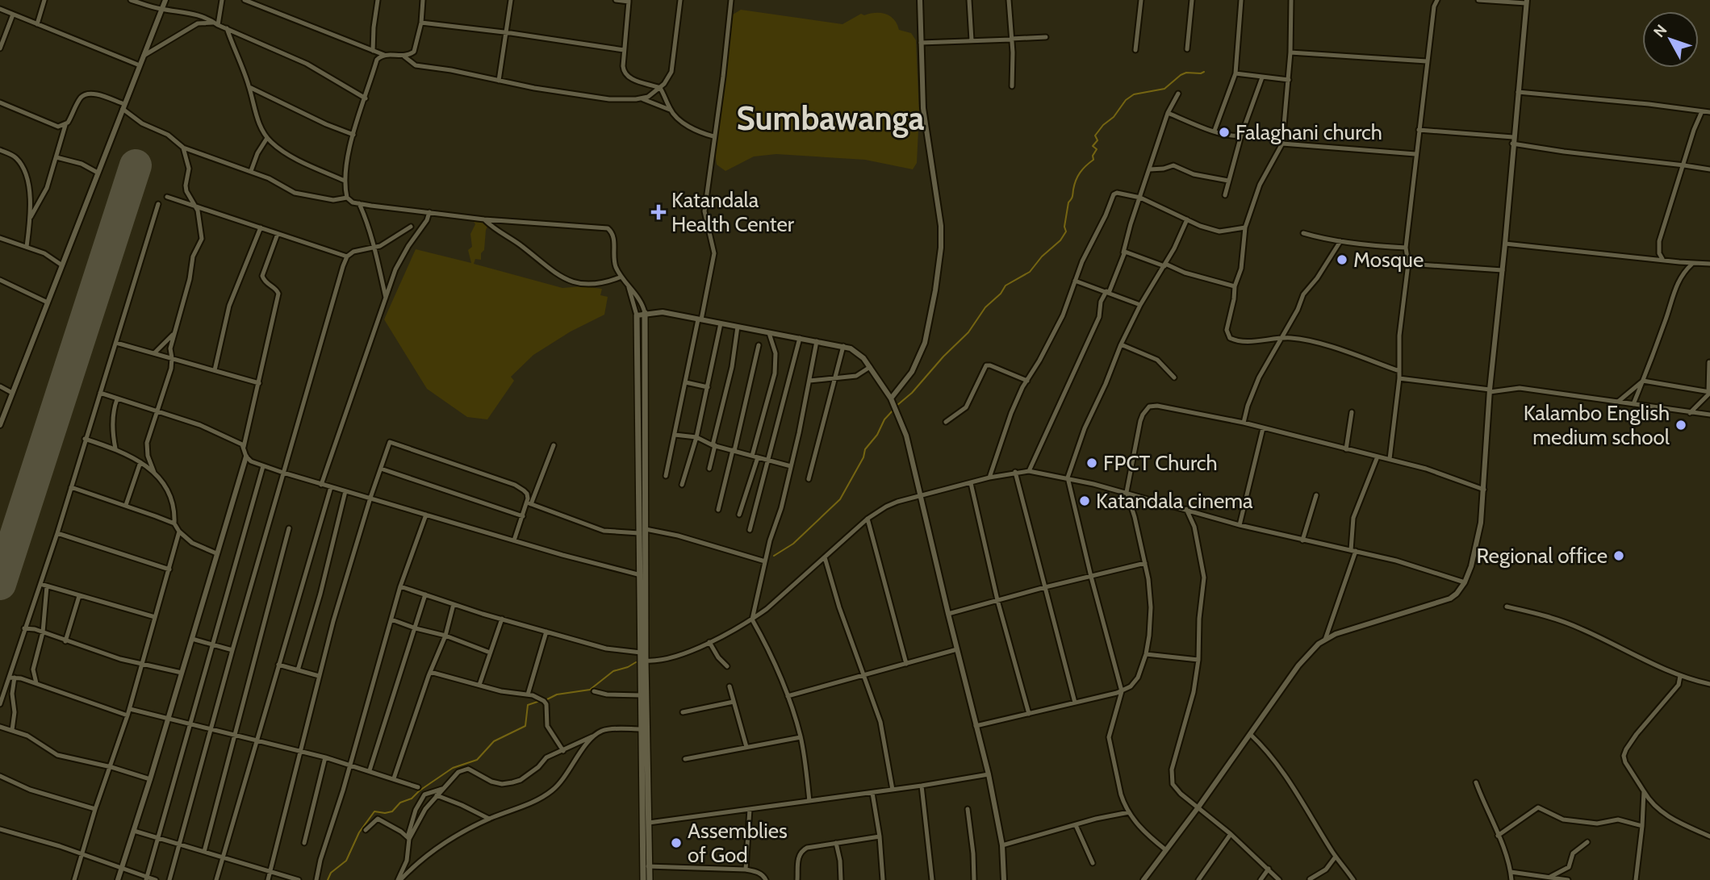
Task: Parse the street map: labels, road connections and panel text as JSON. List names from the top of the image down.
{
  "districts": ["Sumbawanga"],
  "places": {
    "other": [
      "Falaghani church",
      "Mosque",
      "Kalambo English medium school",
      "FPCT Church",
      "Katandala cinema",
      "Regional office",
      "Assemblies of God"
    ],
    "health": ["Katandala Health Center"]
  },
  "north": "top left"
}
